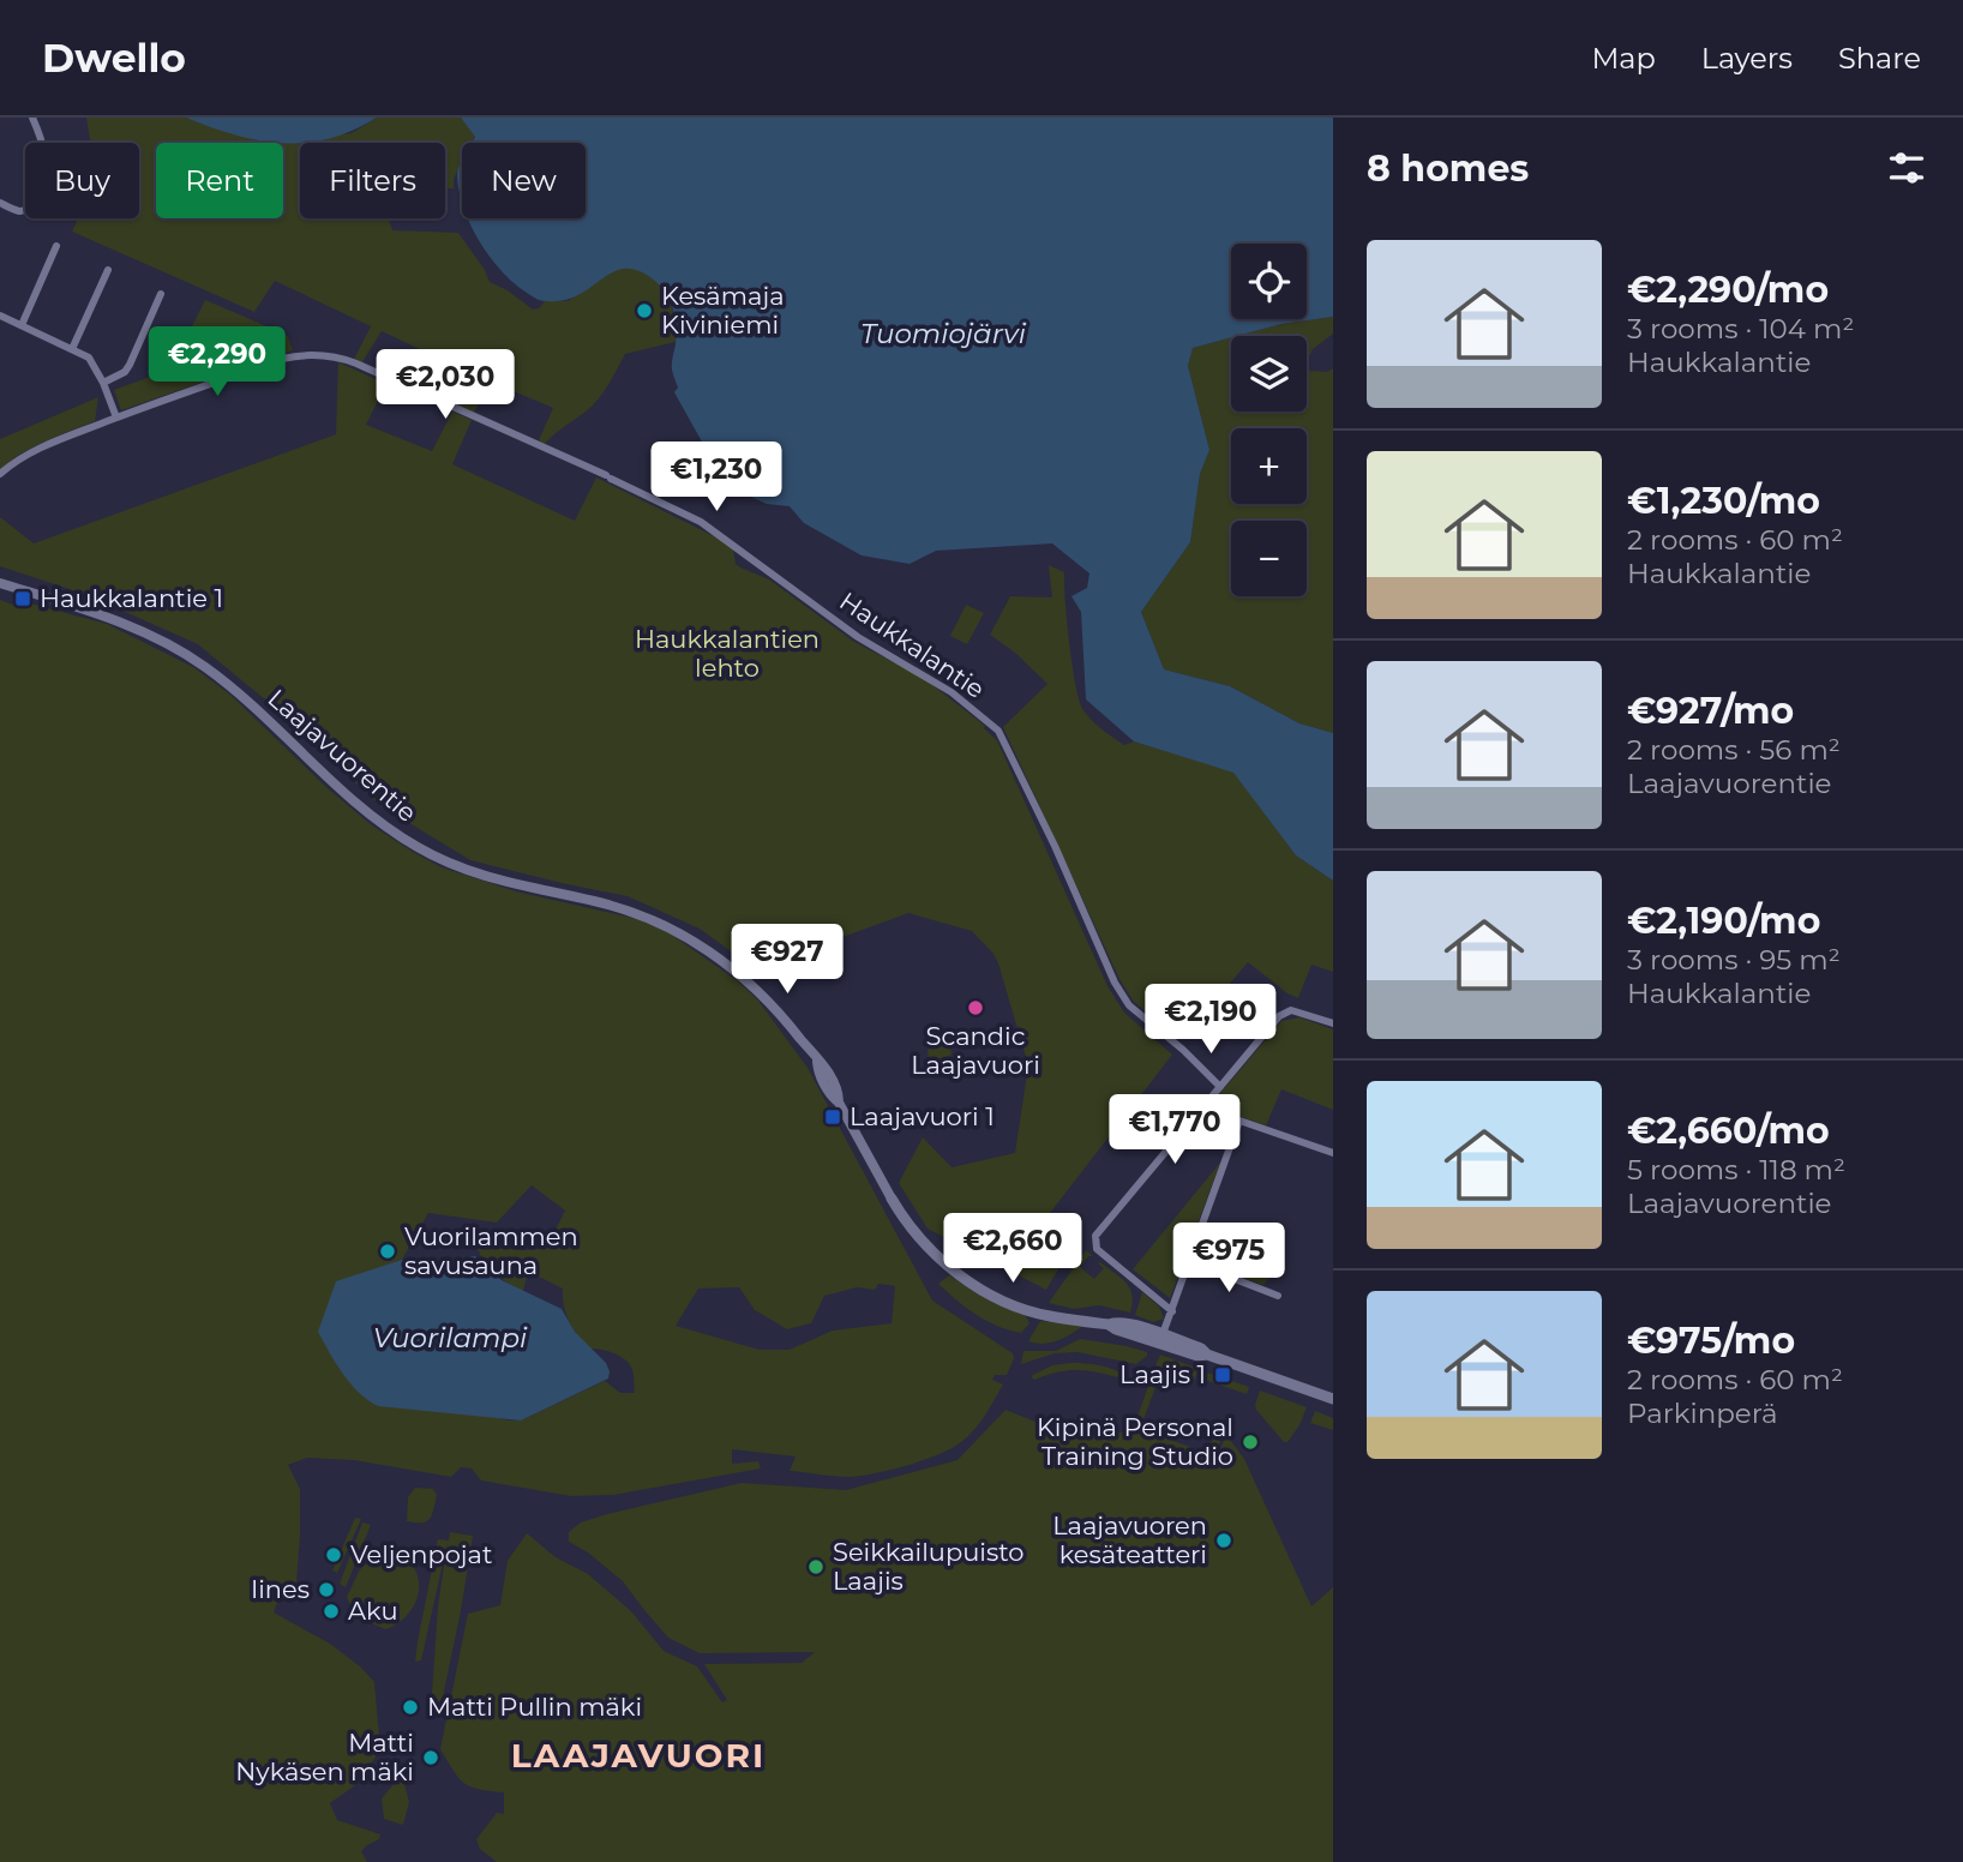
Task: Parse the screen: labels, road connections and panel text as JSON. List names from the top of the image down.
{
  "streets": {
    "main road": ["Laajavuorentie"],
    "street": ["Haukkalantie"]
  },
  "districts": ["LAAJAVUORI"],
  "water": ["Tuomiojärvi", "Vuorilampi"],
  "parks": ["Haukkalantien lehto"],
  "places": {
    "other": [
      "Kesämaja Kiviniemi",
      "Scandic Laajavuori",
      "Vuorilammen savusauna",
      "Kipinä Personal Training Studio",
      "Laajavuoren kesäteatteri",
      "Veljenpojat",
      "Seikkailupuisto Laajis",
      "Iines",
      "Aku",
      "Matti Pullin mäki",
      "Matti Nykäsen mäki"
    ],
    "transit": ["Haukkalantie 1", "Laajavuori 1", "Laajis 1"]
  },
  "page": {
    "header": "Dwello",
    "nav": ["Map", "Layers", "Share"],
    "heading": "8 homes",
    "chip": [
      "Buy",
      "Rent",
      "Filters",
      "New"
    ],
    "list": [
      {
        "name": "€2,290/mo",
        "note": "3 rooms · 104 m² · Haukkalantie"
      },
      {
        "name": "€1,230/mo",
        "note": "2 rooms · 60 m² · Haukkalantie"
      },
      {
        "name": "€927/mo",
        "note": "2 rooms · 56 m² · Laajavuorentie"
      },
      {
        "name": "€2,190/mo",
        "note": "3 rooms · 95 m² · Haukkalantie"
      },
      {
        "name": "€2,660/mo",
        "note": "5 rooms · 118 m² · Laajavuorentie"
      },
      {
        "name": "€975/mo",
        "note": "2 rooms · 60 m² · Parkinperä"
      }
    ],
    "map_buttons": ["+", "−"],
    "price": [
      "€2,290",
      "€2,030",
      "€1,230",
      "€927",
      "€2,190",
      "€1,770",
      "€2,660",
      "€975"
    ]
  }
}
